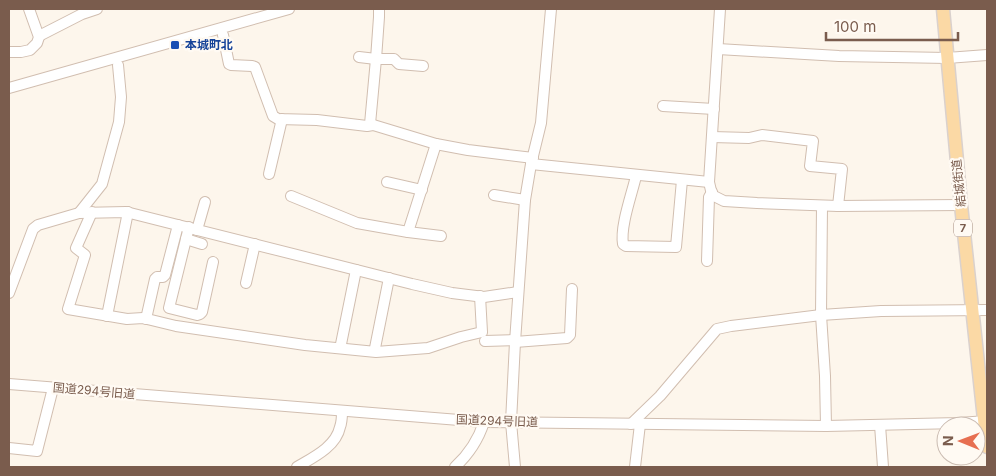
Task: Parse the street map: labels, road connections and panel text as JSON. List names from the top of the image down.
{
  "streets": {
    "main road": ["結城街道", "7"],
    "street": ["国道294号旧道"]
  },
  "places": {
    "transit": ["本城町北"]
  },
  "scale_bar": "100 m",
  "north": "left"
}
